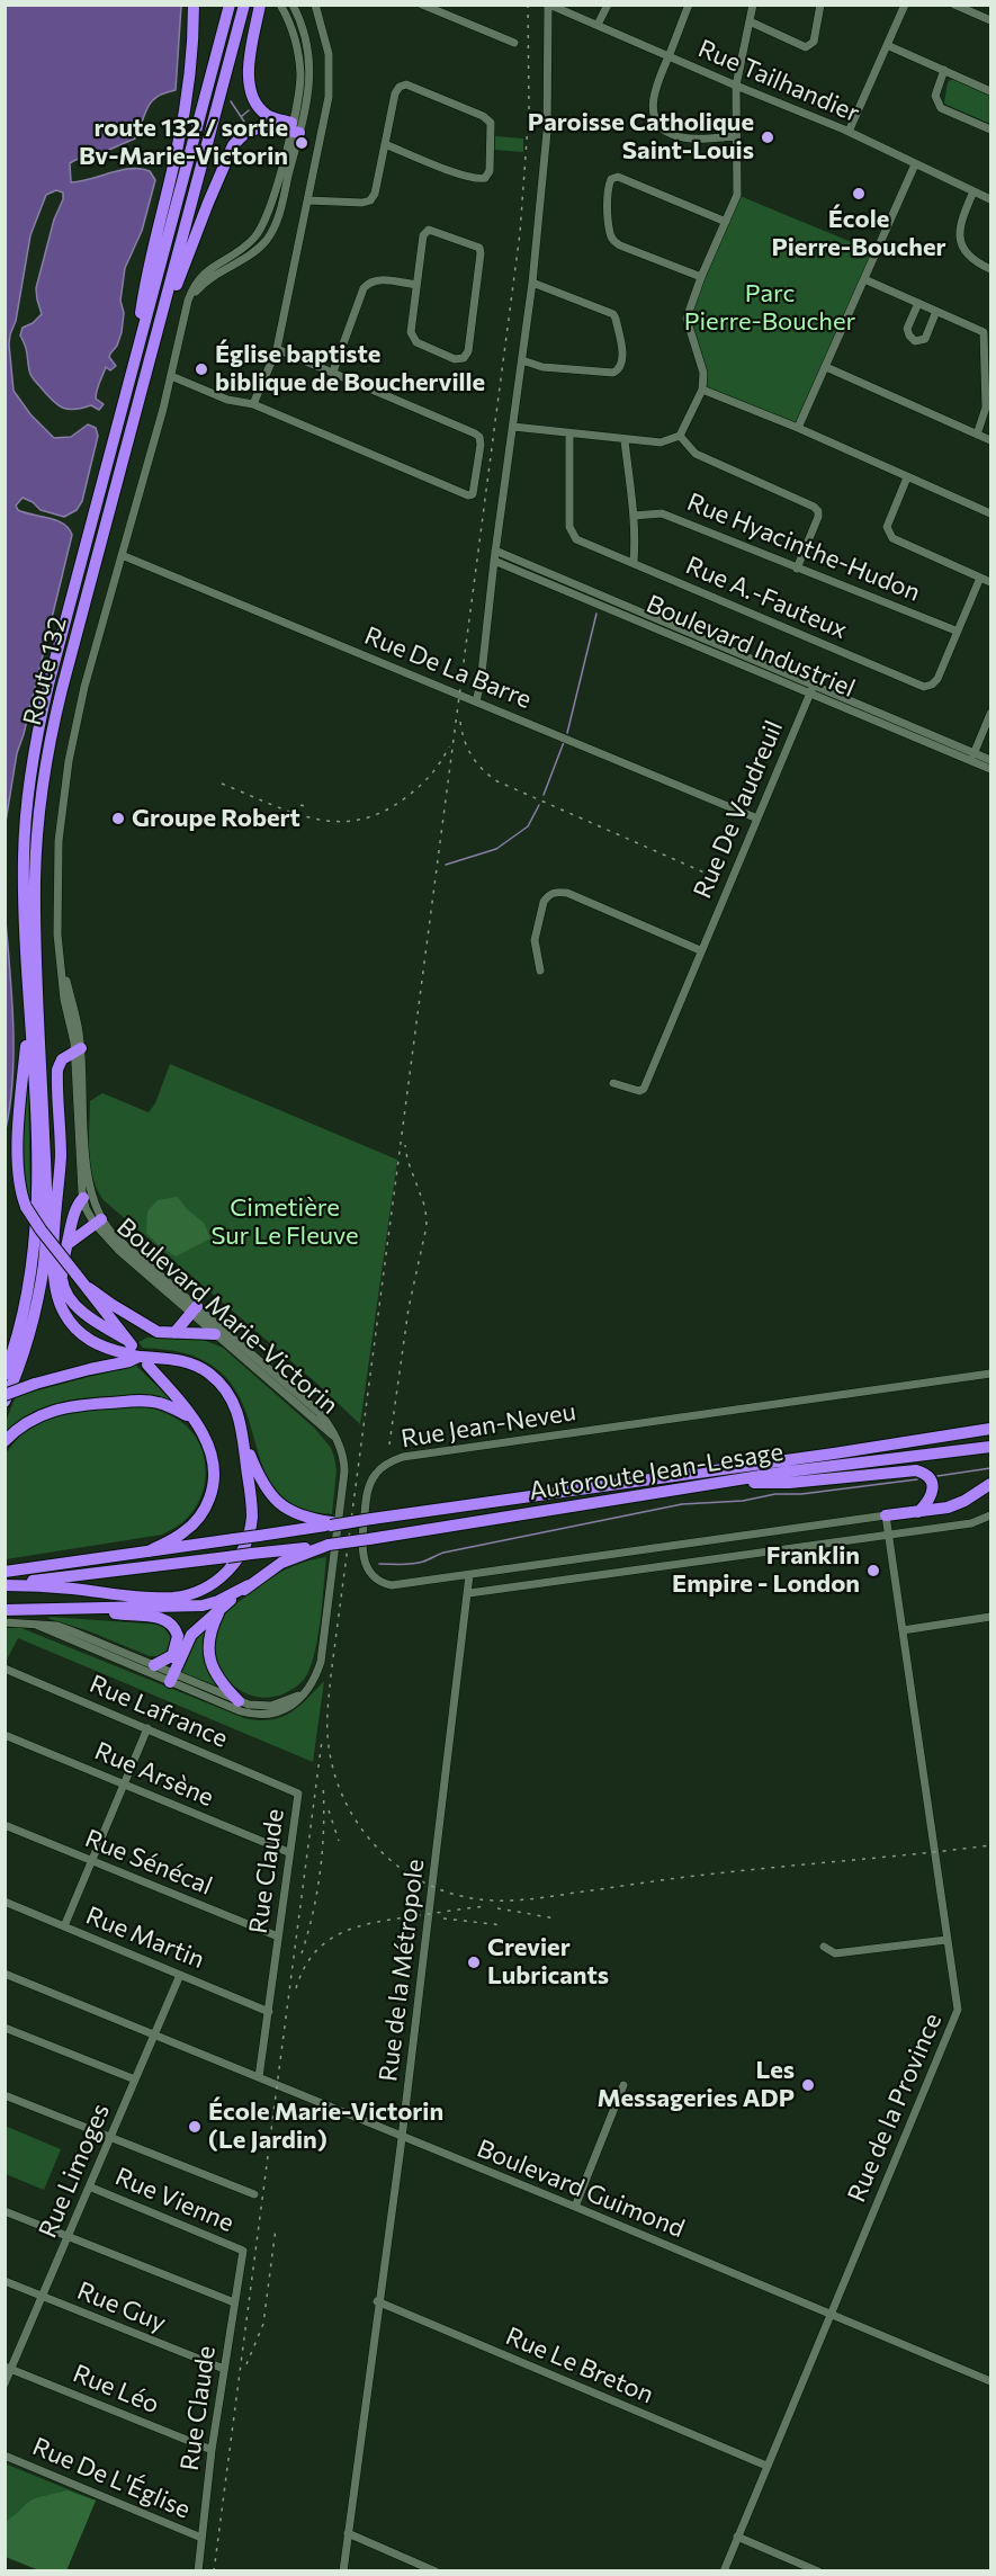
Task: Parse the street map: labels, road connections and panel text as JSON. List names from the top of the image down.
{
  "streets": {
    "highway": ["Route 132", "Autoroute Jean-Lesage"],
    "street": [
      "Rue Tailhandier",
      "Rue Hyacinthe-Hudon",
      "Rue A.-Fauteux",
      "Boulevard Industriel",
      "Rue De La Barre",
      "Rue De Vaudreuil",
      "Boulevard Marie-Victorin",
      "Rue Jean-Neveu",
      "Rue Lafrance",
      "Rue Arsène",
      "Rue Sénécal",
      "Rue Claude",
      "Rue Martin",
      "Rue de la Métropole",
      "Rue de la Province",
      "Rue Limoges",
      "Boulevard Guimond",
      "Rue Vienne",
      "Rue Guy",
      "Rue Le Breton",
      "Rue Léo",
      "Rue De L'Église"
    ]
  },
  "crossings": [
    ["Rue Hyacinthe-Hudon", "Rue A.-Fauteux"],
    ["Boulevard Industriel", "Rue De Vaudreuil"],
    ["Rue De La Barre", "Rue De Vaudreuil"],
    ["Rue De La Barre", "Boulevard Marie-Victorin"],
    ["Rue Jean-Neveu", "Rue de la Métropole"],
    ["Rue Jean-Neveu", "Rue de la Province"],
    ["Rue Lafrance", "Rue Claude"],
    ["Rue Arsène", "Rue Claude"],
    ["Rue Sénécal", "Rue Claude"],
    ["Rue Claude", "Rue Martin"],
    ["Rue Claude", "Boulevard Guimond"],
    ["Rue Claude", "Rue Vienne"],
    ["Rue Claude", "Rue Guy"],
    ["Rue Claude", "Rue Léo"],
    ["Rue Claude", "Rue De L'Église"],
    ["Rue Martin", "Rue Limoges"],
    ["Rue de la Métropole", "Boulevard Guimond"],
    ["Rue de la Métropole", "Rue Le Breton"],
    ["Rue de la Province", "Boulevard Guimond"],
    ["Rue de la Province", "Rue Le Breton"],
    ["Rue Limoges", "Boulevard Guimond"],
    ["Rue Limoges", "Rue Vienne"],
    ["Rue Limoges", "Rue Guy"],
    ["Rue Limoges", "Rue Léo"]
  ],
  "parks": ["Parc Pierre-Boucher", "Cimetière Sur Le Fleuve"],
  "places": [
    "Paroisse Catholique Saint-Louis",
    "route 132 / sortie Bv-Marie-Victorin",
    "École Pierre-Boucher",
    "Église baptiste biblique de Boucherville",
    "Groupe Robert",
    "Franklin Empire - London",
    "Crevier Lubricants",
    "Les Messageries ADP",
    "École Marie-Victorin (Le Jardin)"
  ]
}
